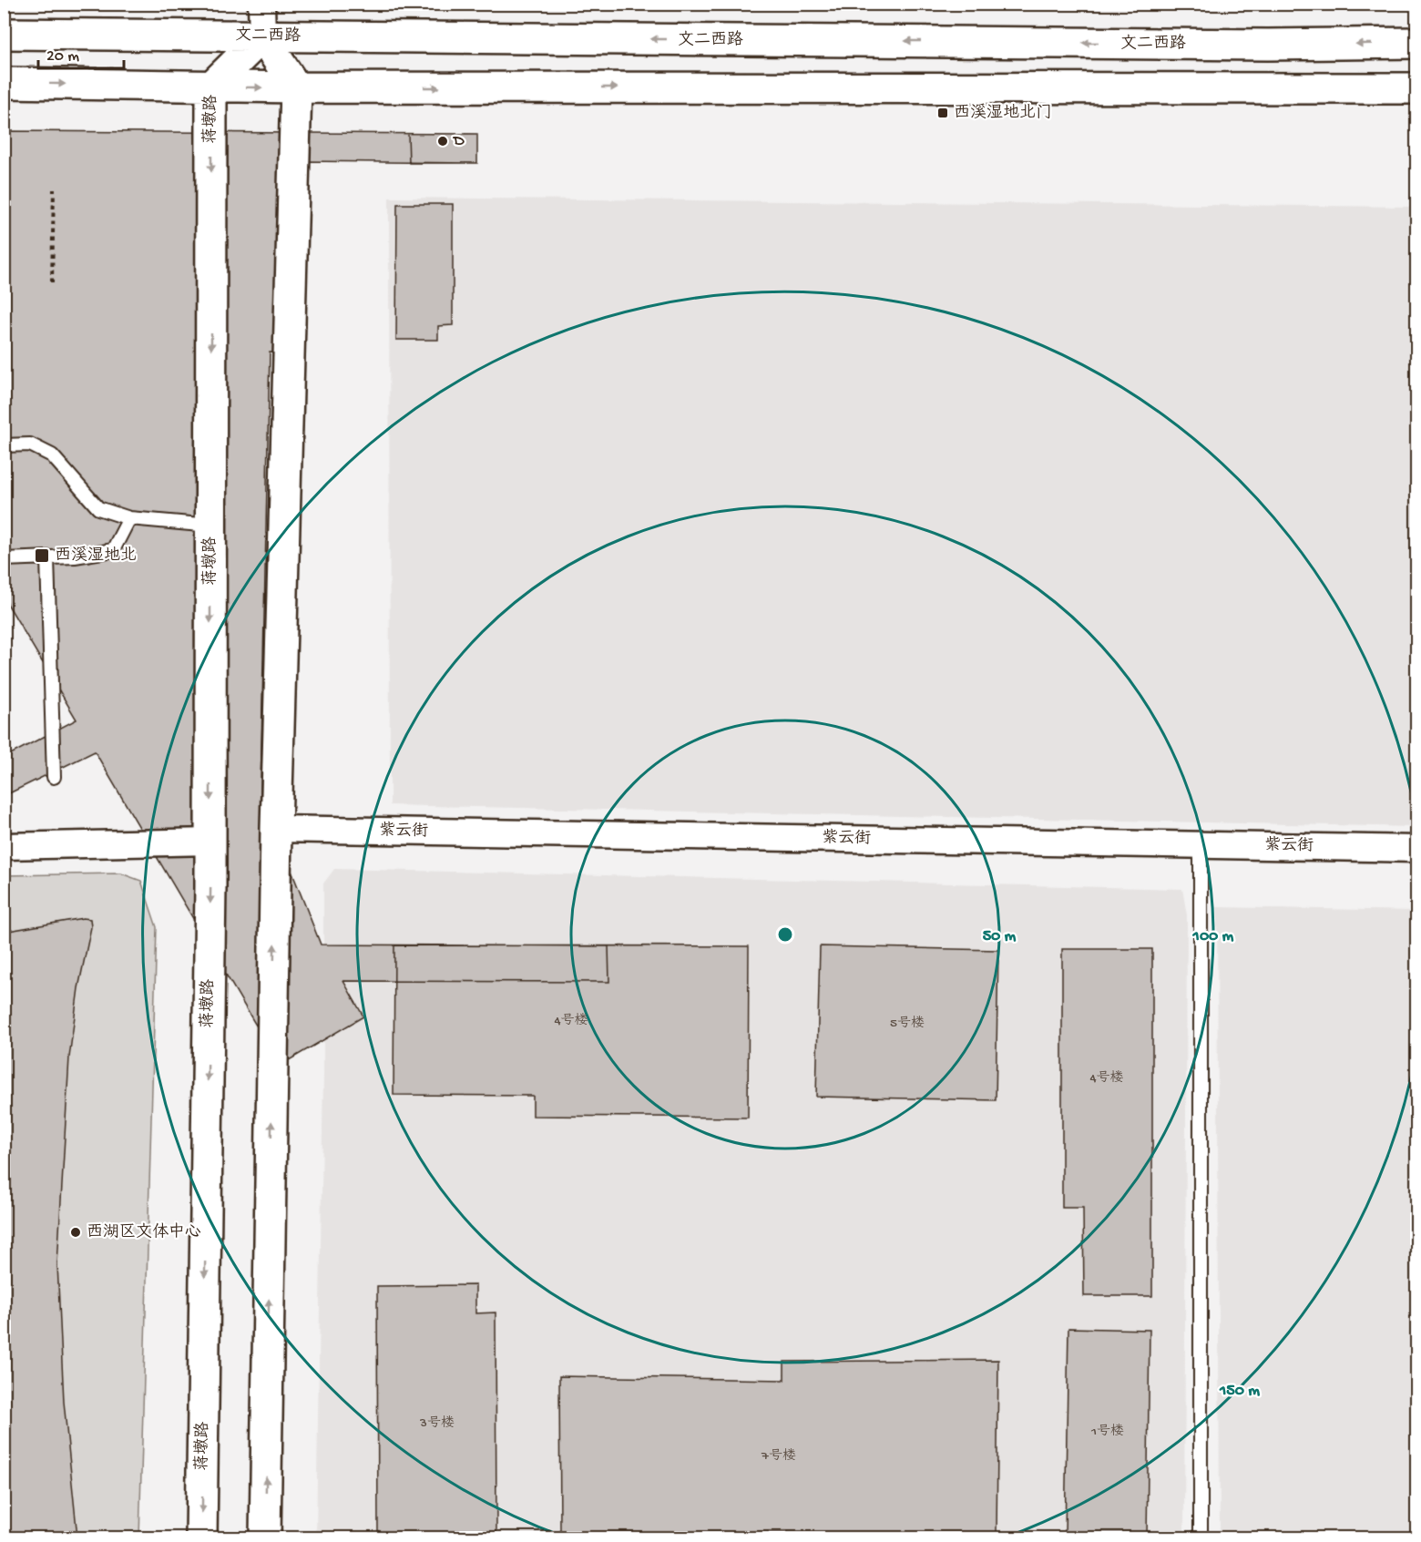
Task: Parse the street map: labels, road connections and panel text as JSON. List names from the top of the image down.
{
  "streets": {
    "main road": ["文二西路", "蒋墩路"],
    "street": ["紫云街"]
  },
  "crossings": [
    ["文二西路", "蒋墩路"]
  ],
  "places": {
    "transit": ["西溪湿地北门", "西溪湿地北"],
    "other": ["D", "西湖区文体中心"]
  },
  "house_numbers": [
    "4号楼",
    "5号楼",
    "4号楼",
    "3号楼",
    "1号楼",
    "7号楼"
  ],
  "scale_bar": "20 m",
  "rings": ["50 m", "100 m", "150 m"]
}
